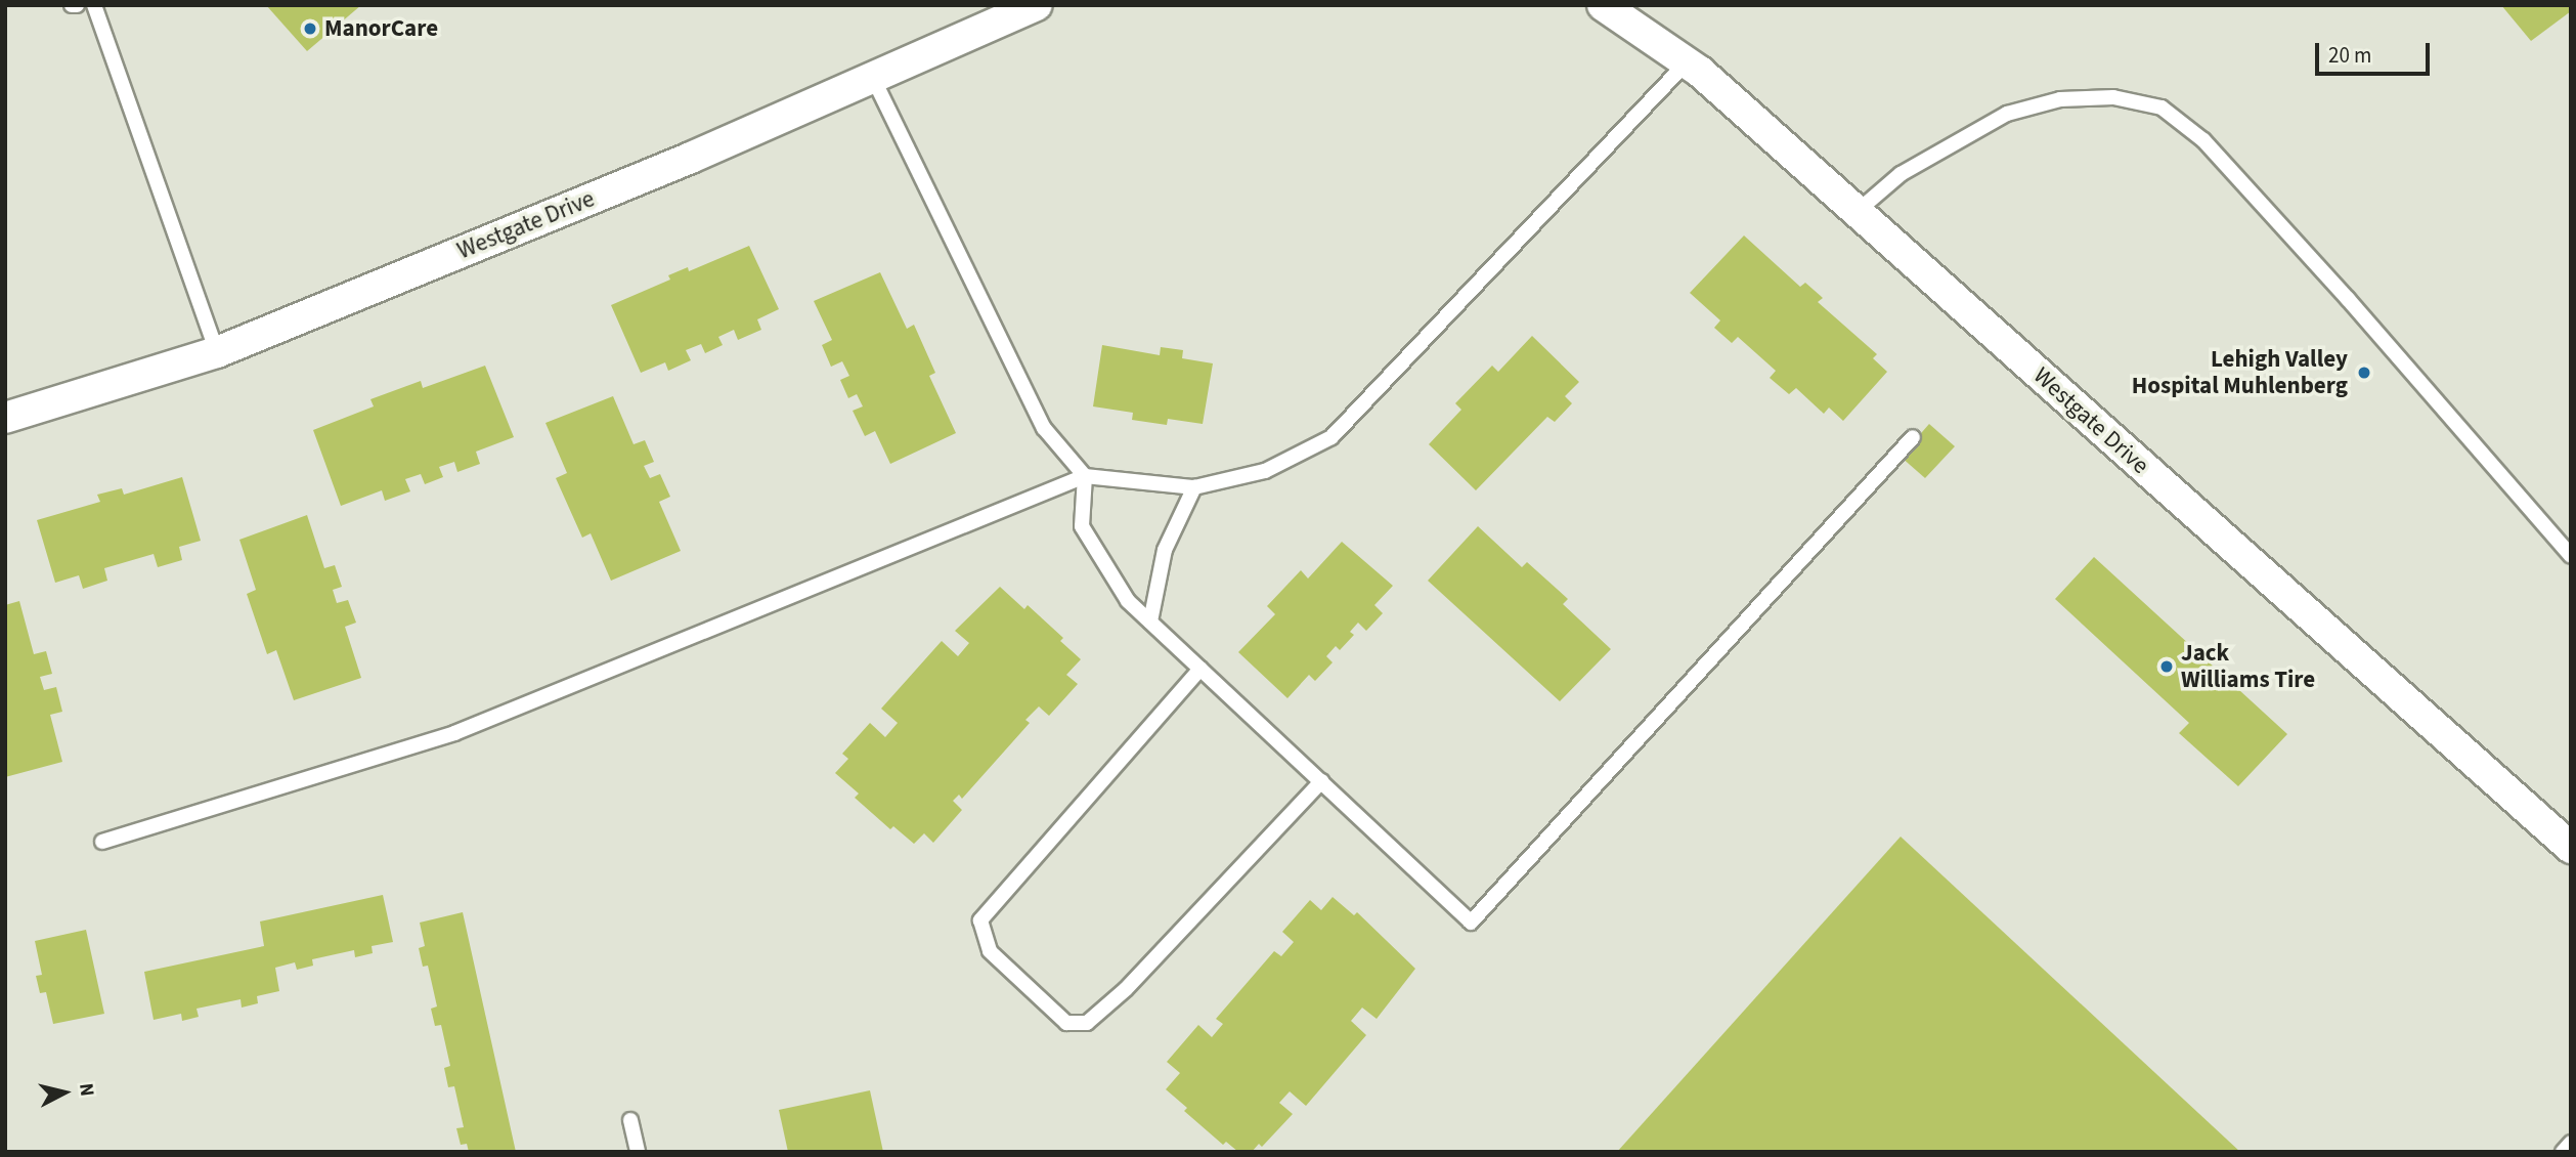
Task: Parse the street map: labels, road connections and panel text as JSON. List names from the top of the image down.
{
  "streets": {
    "street": ["Westgate Drive"]
  },
  "places": ["ManorCare", "Lehigh Valley Hospital Muhlenberg", "Jack Williams Tire"],
  "scale_bar": "20 m",
  "north": "right"
}
